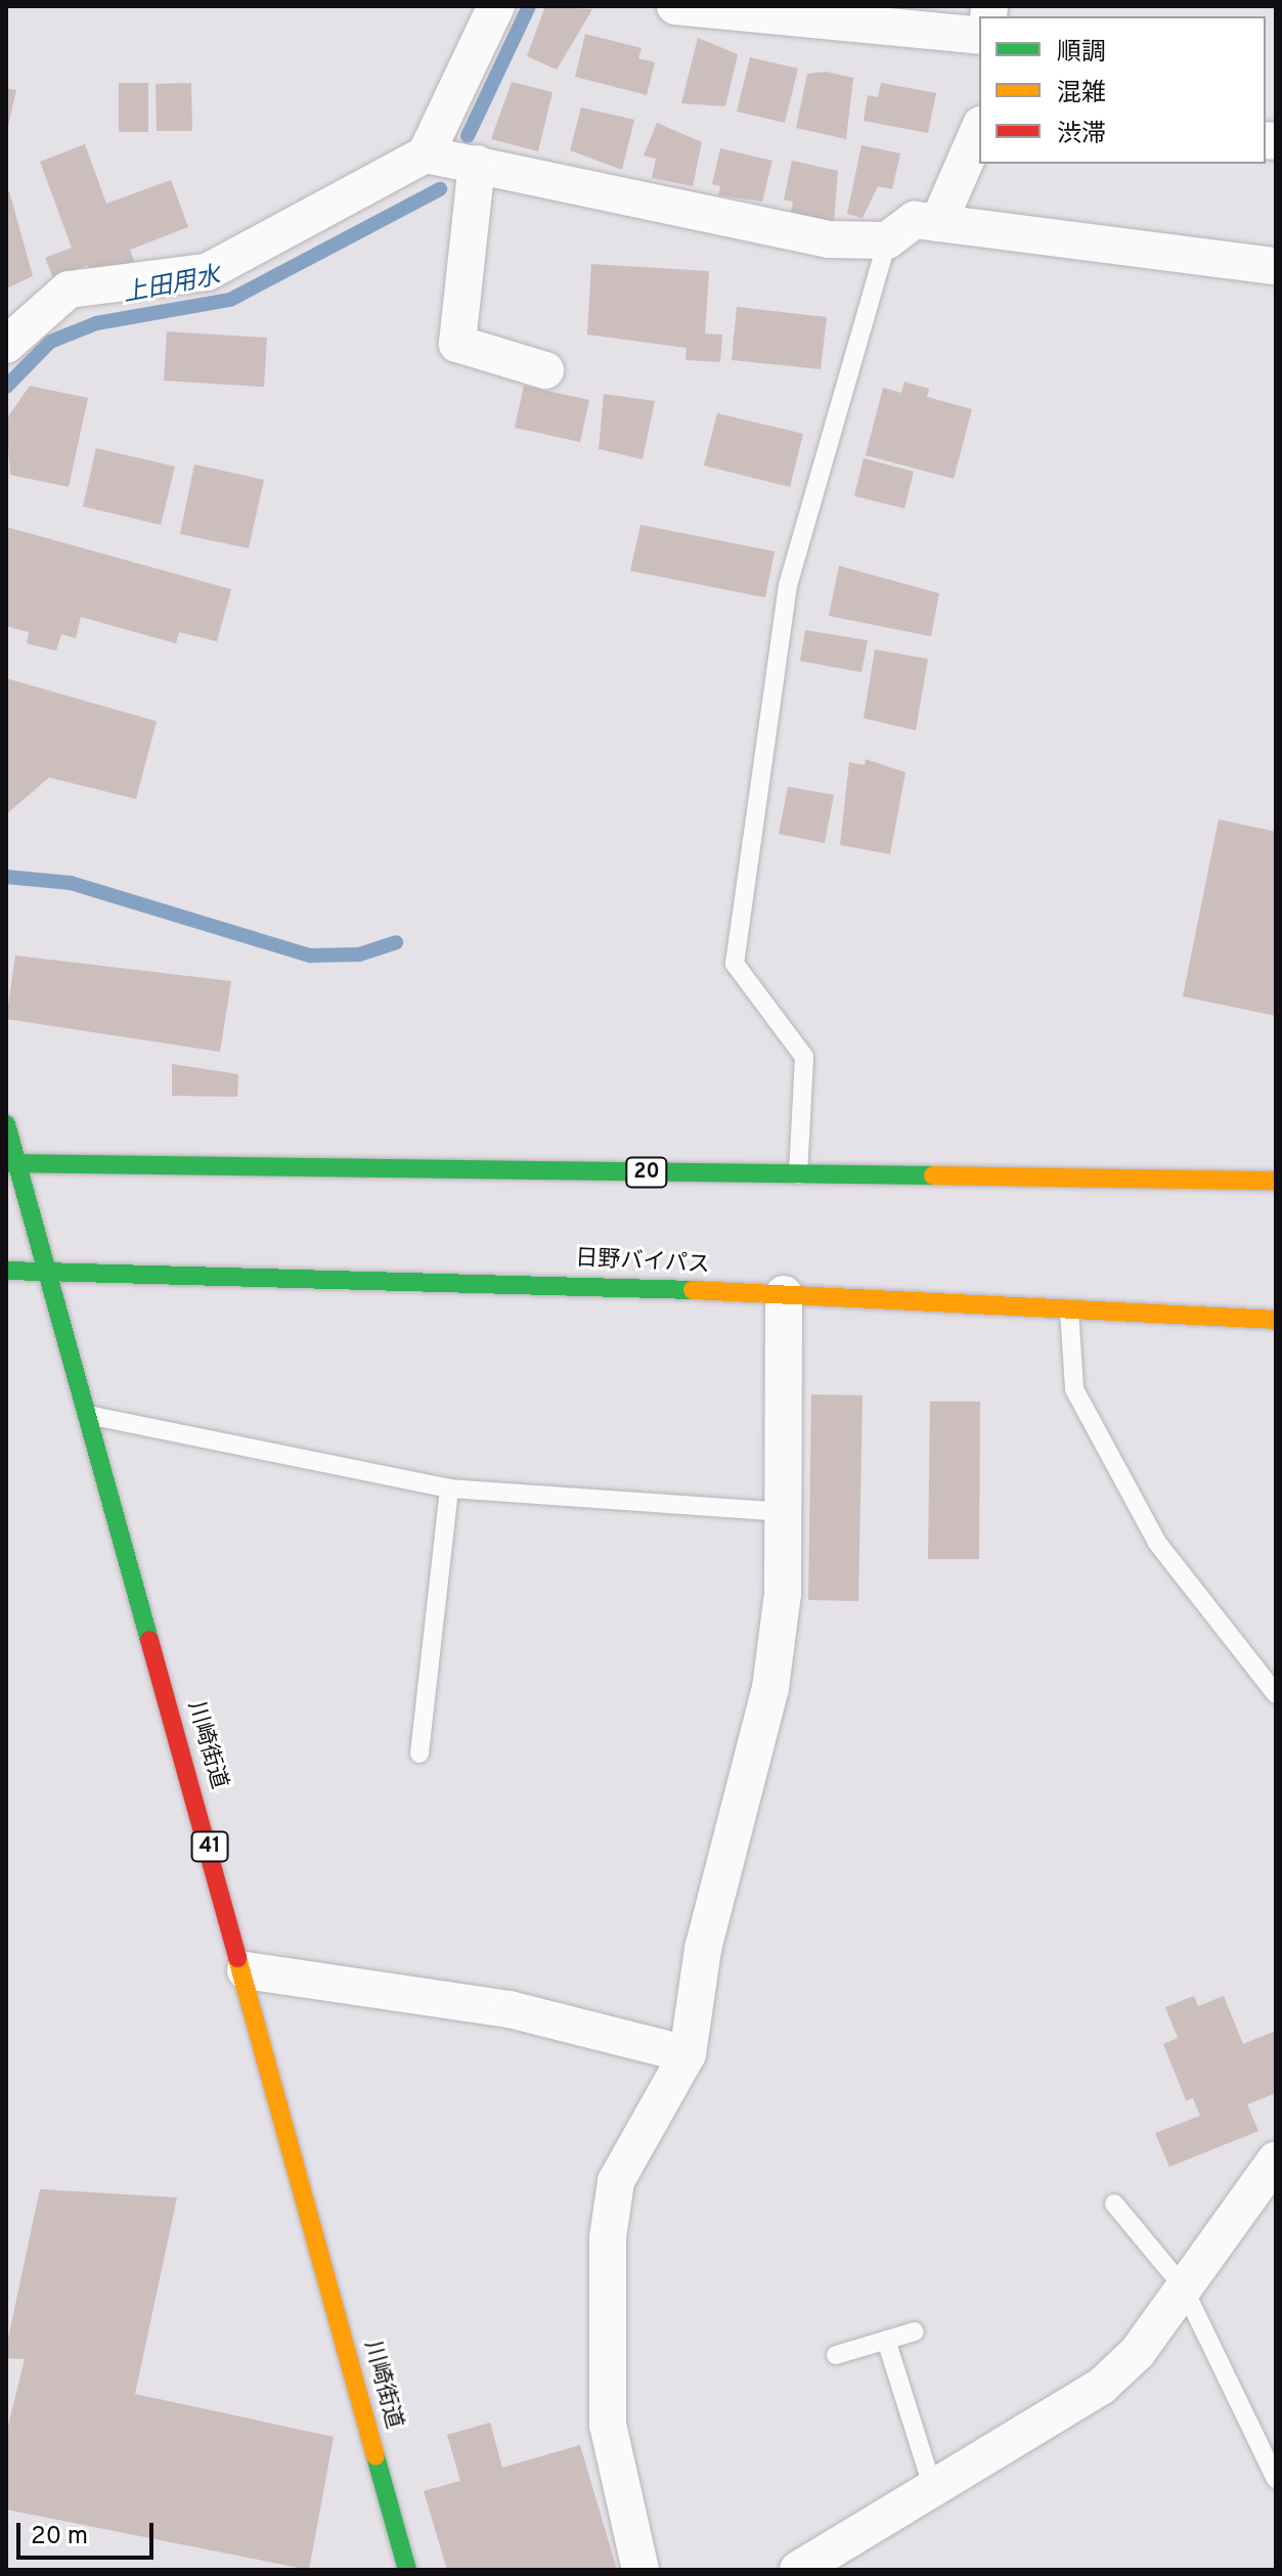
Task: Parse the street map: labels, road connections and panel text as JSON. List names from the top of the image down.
{
  "streets": {
    "main road": [
      "20",
      "日野バイパス",
      "川崎街道",
      "41"
    ]
  },
  "crossings": [
    ["20", "川崎街道"],
    ["日野バイパス", "川崎街道"]
  ],
  "water": ["上田用水"],
  "legend": ["順調", "混雑", "渋滞"],
  "scale_bar": "20 m"
}
